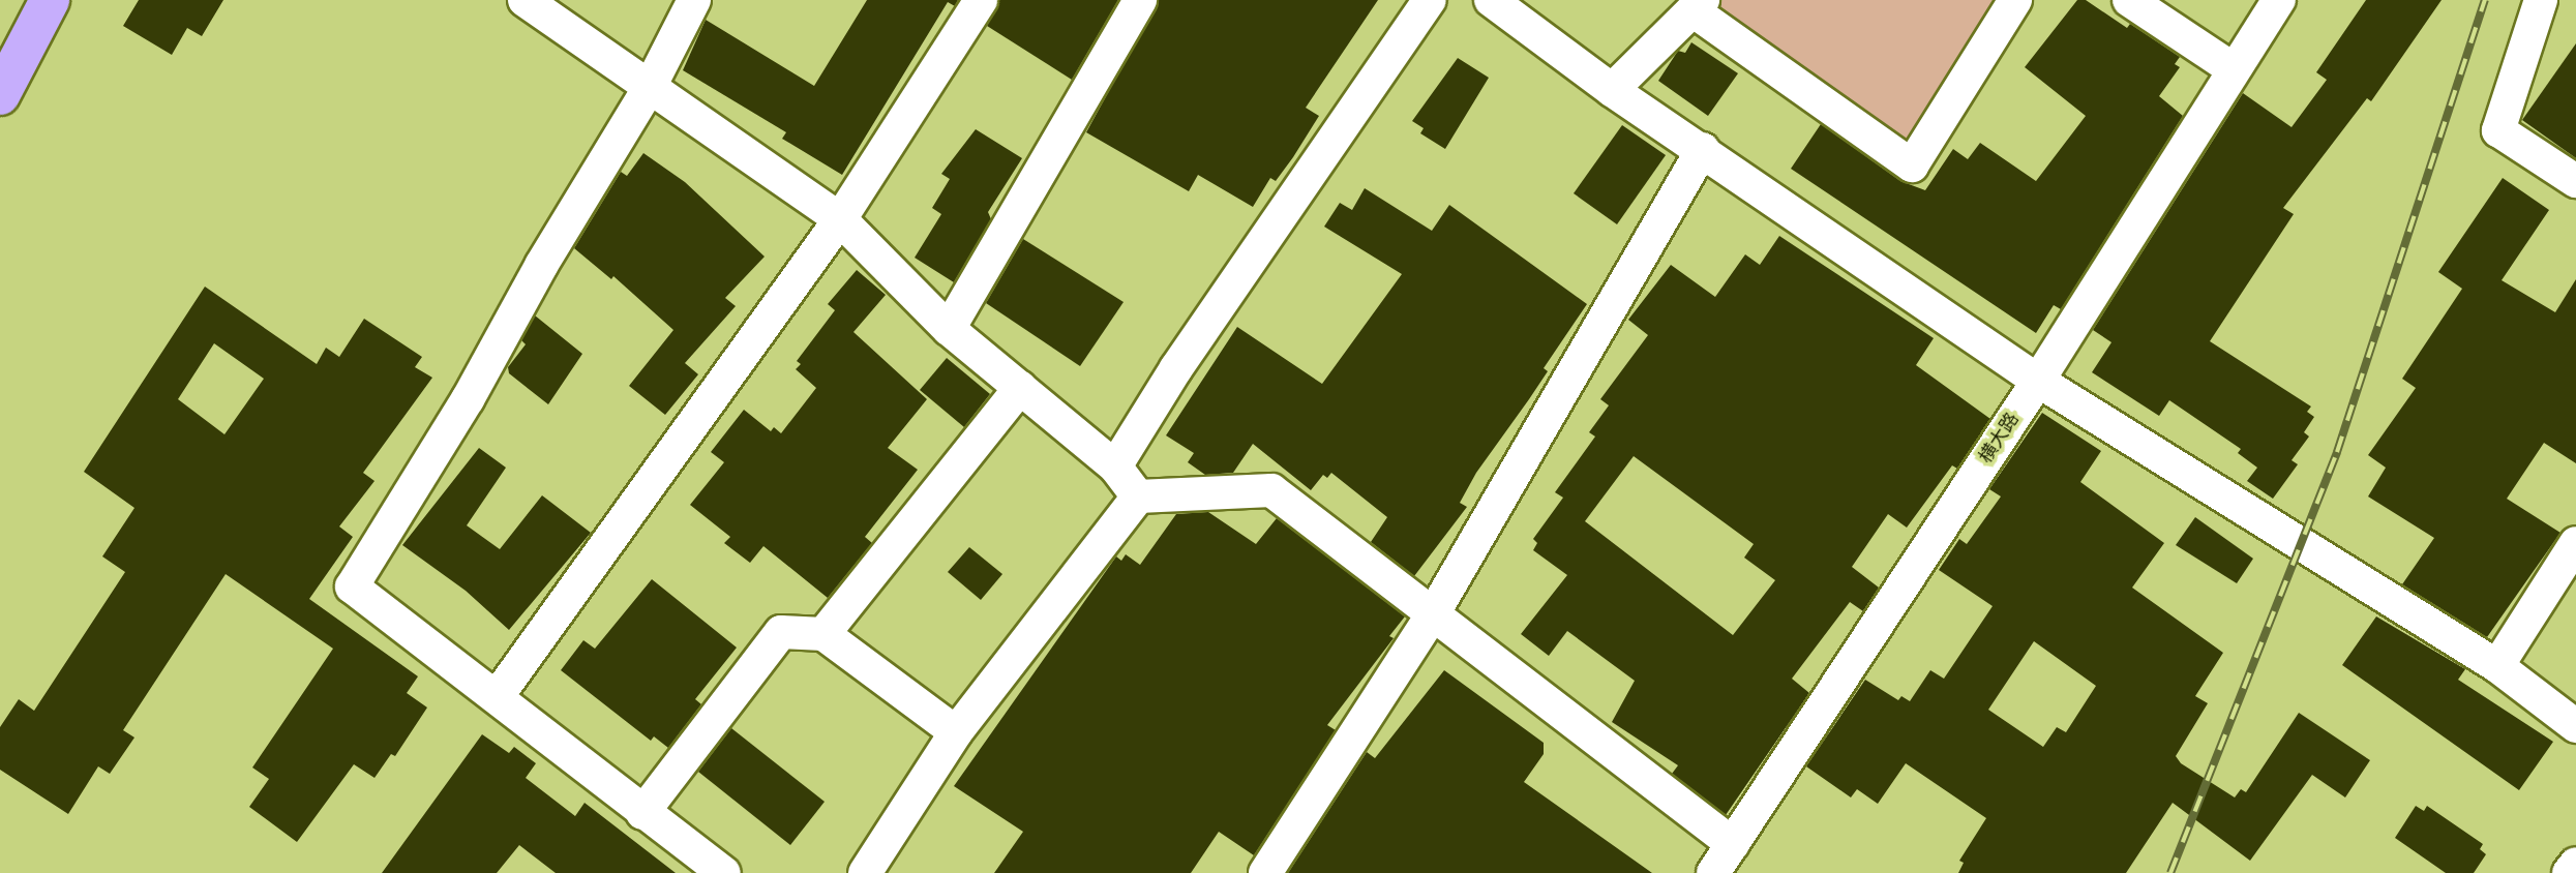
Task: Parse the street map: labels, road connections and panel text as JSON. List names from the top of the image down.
{
  "streets": {
    "street": ["横大路"]
  }
}
